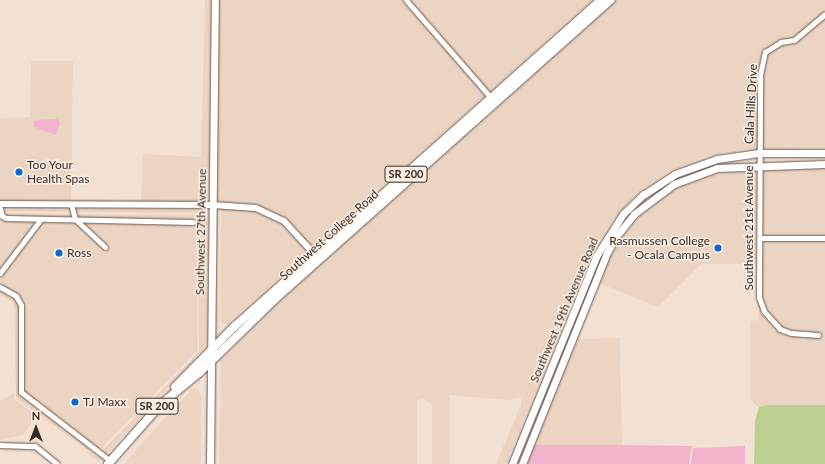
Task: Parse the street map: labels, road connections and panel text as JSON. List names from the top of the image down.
{
  "streets": {
    "main road": [
      "SR 200",
      "Southwest 27th Avenue",
      "Southwest College Road",
      "Southwest 19th Avenue Road"
    ],
    "street": ["Cala Hills Drive", "Southwest 21st Avenue"]
  },
  "crossings": [
    ["Cala Hills Drive", "Southwest 21st Avenue"],
    ["Cala Hills Drive", "Southwest 19th Avenue Road"],
    ["Southwest 21st Avenue", "Southwest 19th Avenue Road"],
    ["Southwest 27th Avenue", "Southwest College Road"]
  ],
  "places": [
    "Too Your Health Spas",
    "Rasmussen College - Ocala Campus",
    "Ross",
    "TJ Maxx"
  ],
  "north": "top"
}
